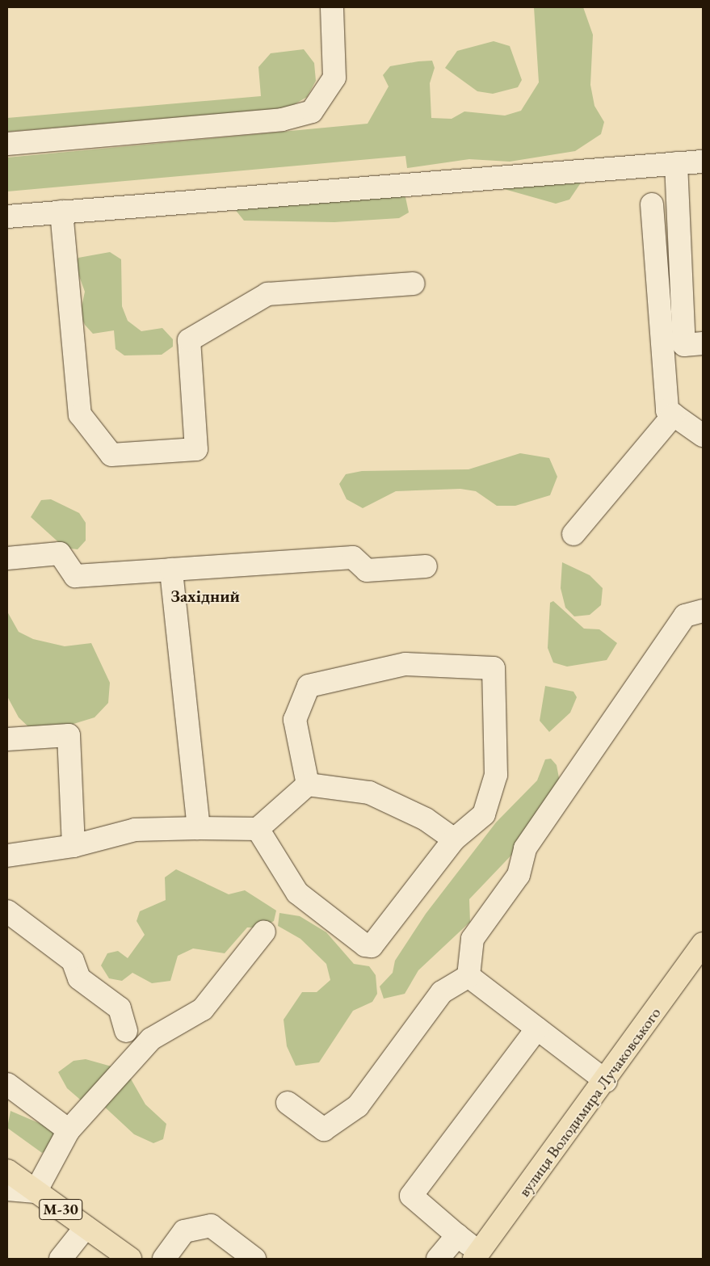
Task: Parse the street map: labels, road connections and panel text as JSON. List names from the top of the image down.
{
  "streets": {
    "main road": ["вулиця Володимира Лучаковського", "М-30"]
  },
  "districts": ["Західний"]
}
